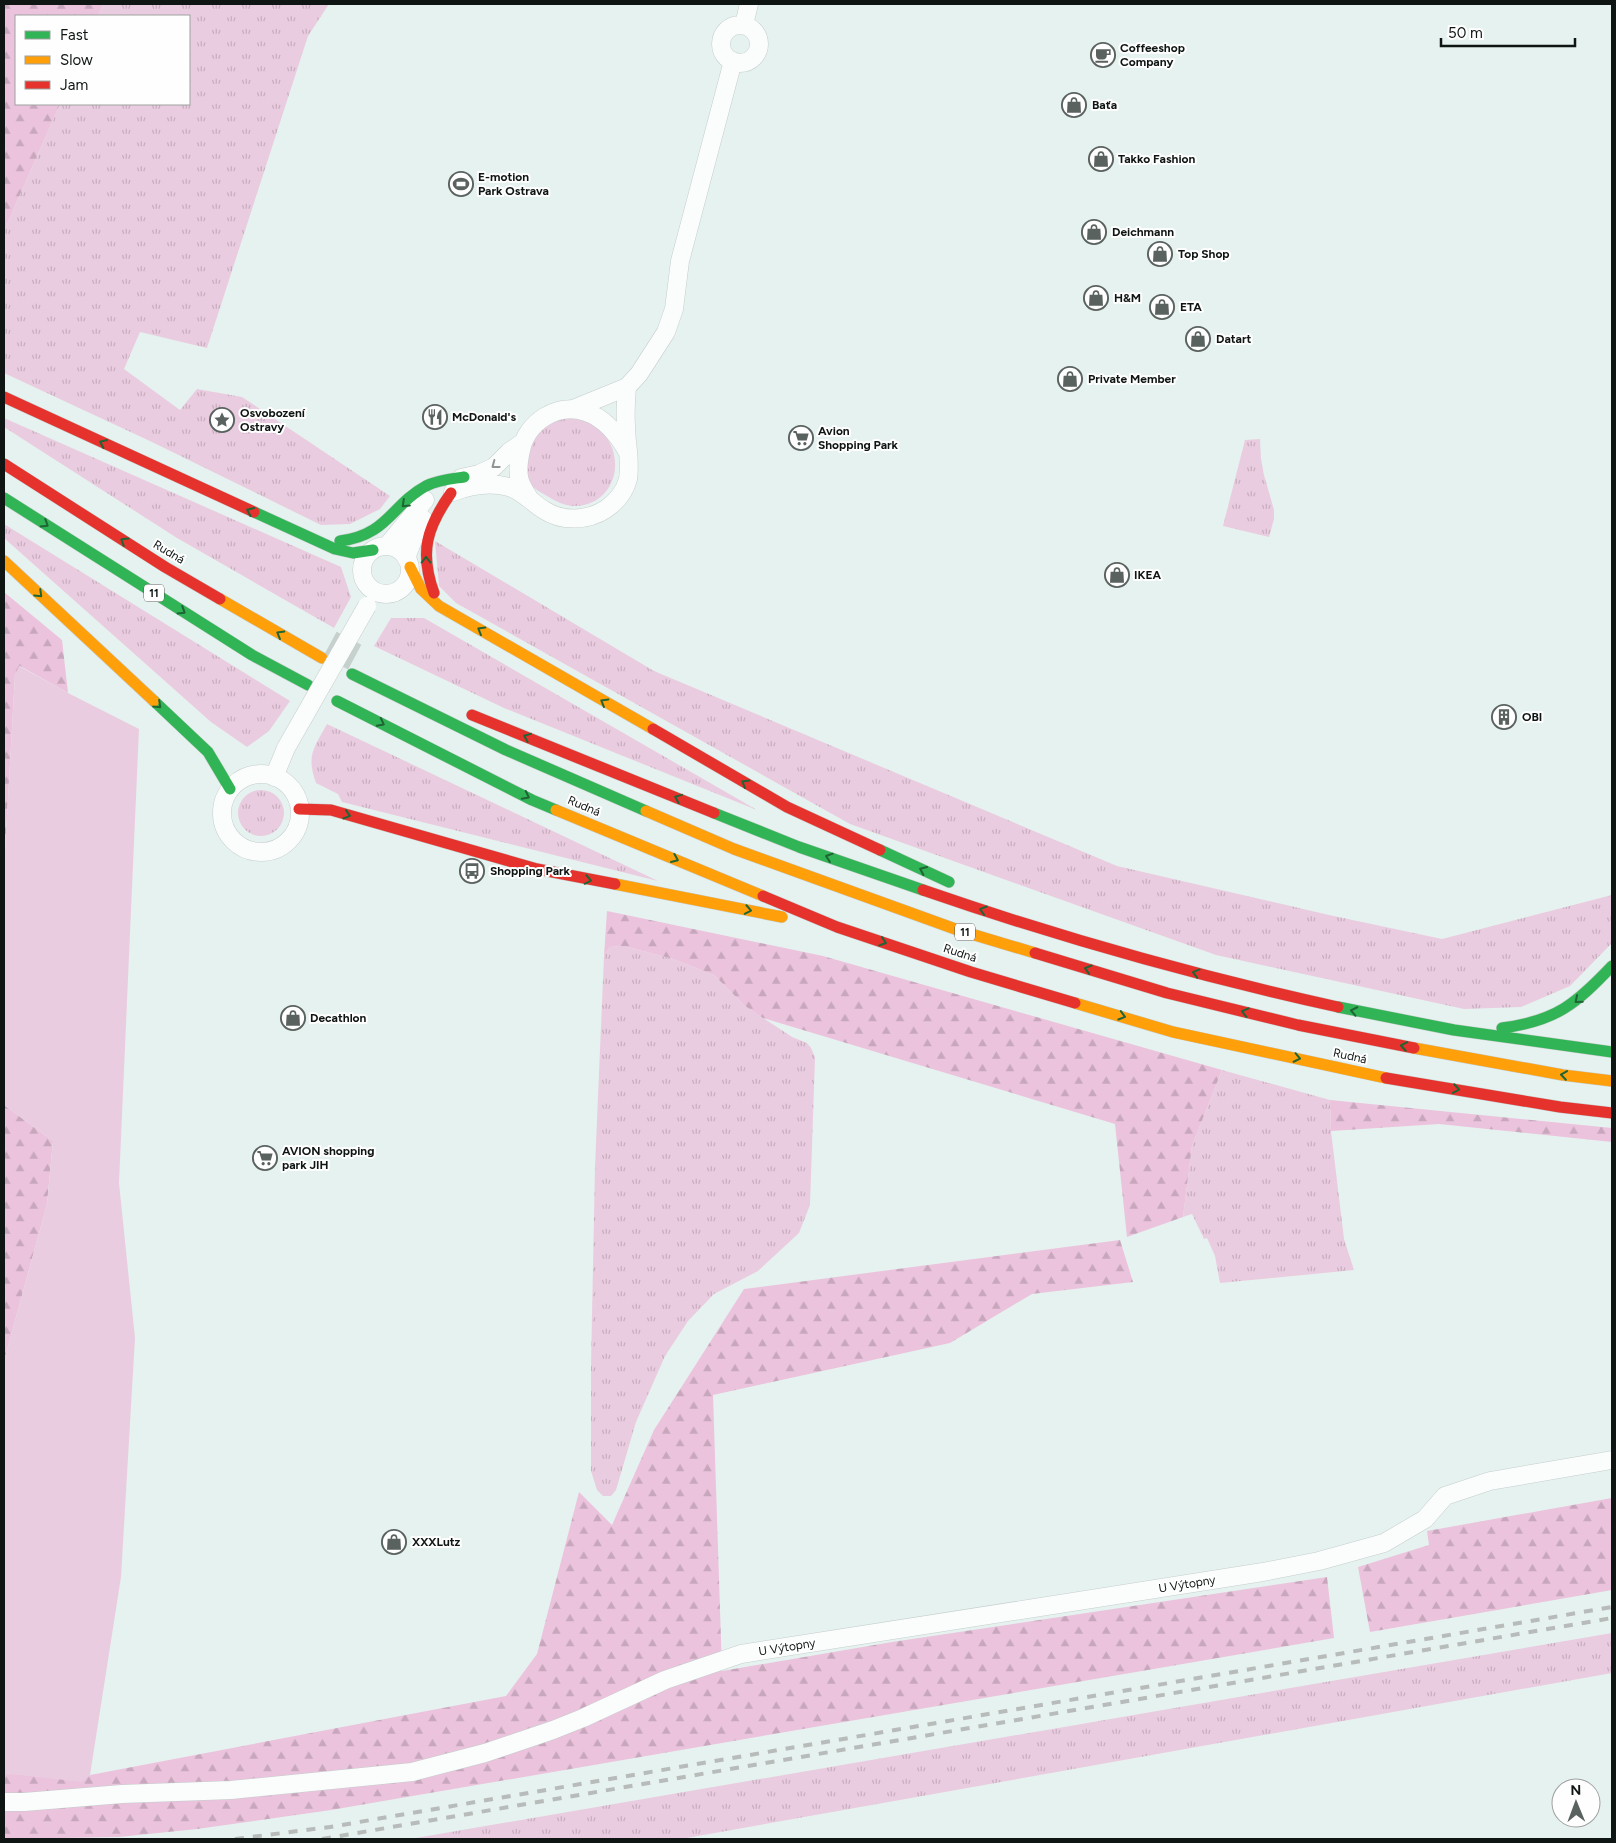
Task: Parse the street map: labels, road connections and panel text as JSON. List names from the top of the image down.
{
  "streets": {
    "highway": ["Rudná", "11"],
    "street": ["U Výtopny"]
  },
  "places": {
    "cafe": ["Coffeeshop Company"],
    "shop": [
      "Baťa",
      "Takko Fashion",
      "Deichmann",
      "Top Shop",
      "H&M",
      "ETA",
      "Datart",
      "Private Member",
      "IKEA",
      "Decathlon",
      "XXXLutz"
    ],
    "sports": ["E-motion Park Ostrava"],
    "restaurant": ["McDonald's"],
    "place": ["Osvobození Ostravy"],
    "supermarket": ["Avion Shopping Park", "AVION shopping park JIH"],
    "building": ["OBI"],
    "bus stop": ["Shopping Park"]
  },
  "legend": ["Fast", "Slow", "Jam"],
  "scale_bar": "50 m",
  "north": "top"
}
